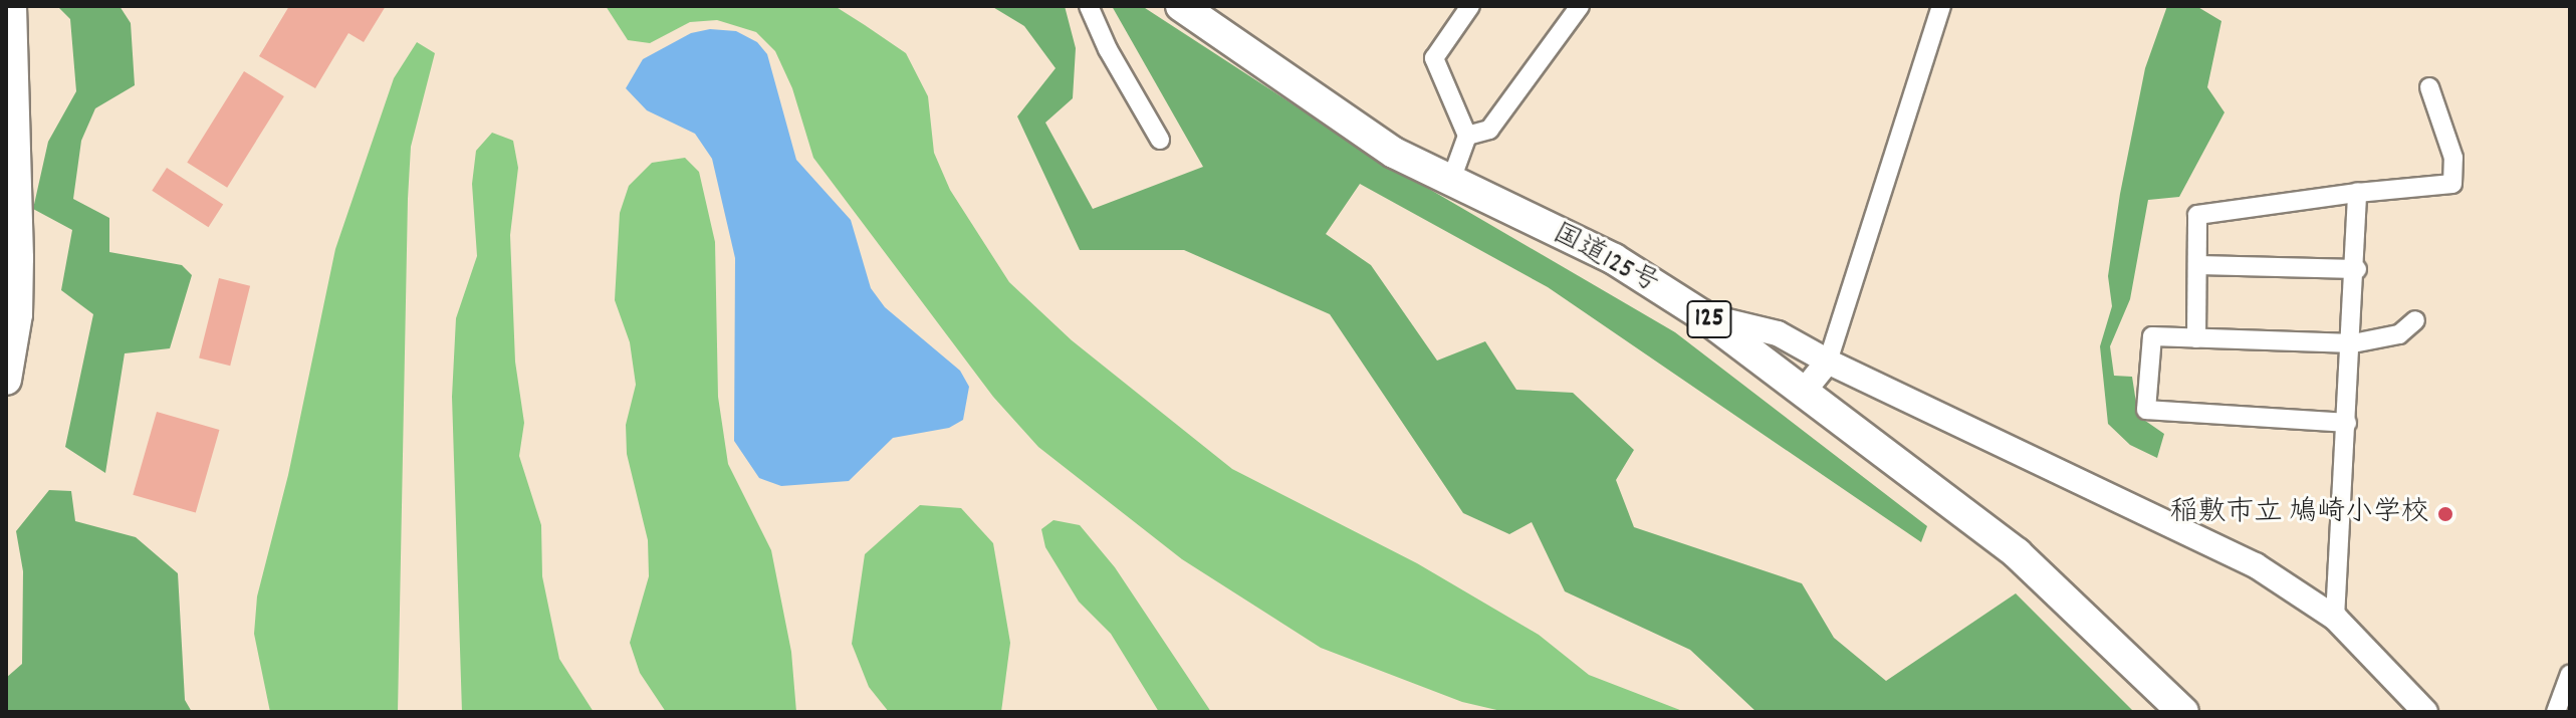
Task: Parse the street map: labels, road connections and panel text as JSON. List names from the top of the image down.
{
  "streets": {
    "main road": ["国道125号", "125"]
  },
  "places": ["稲敷市立 鳩崎小学校"]
}
